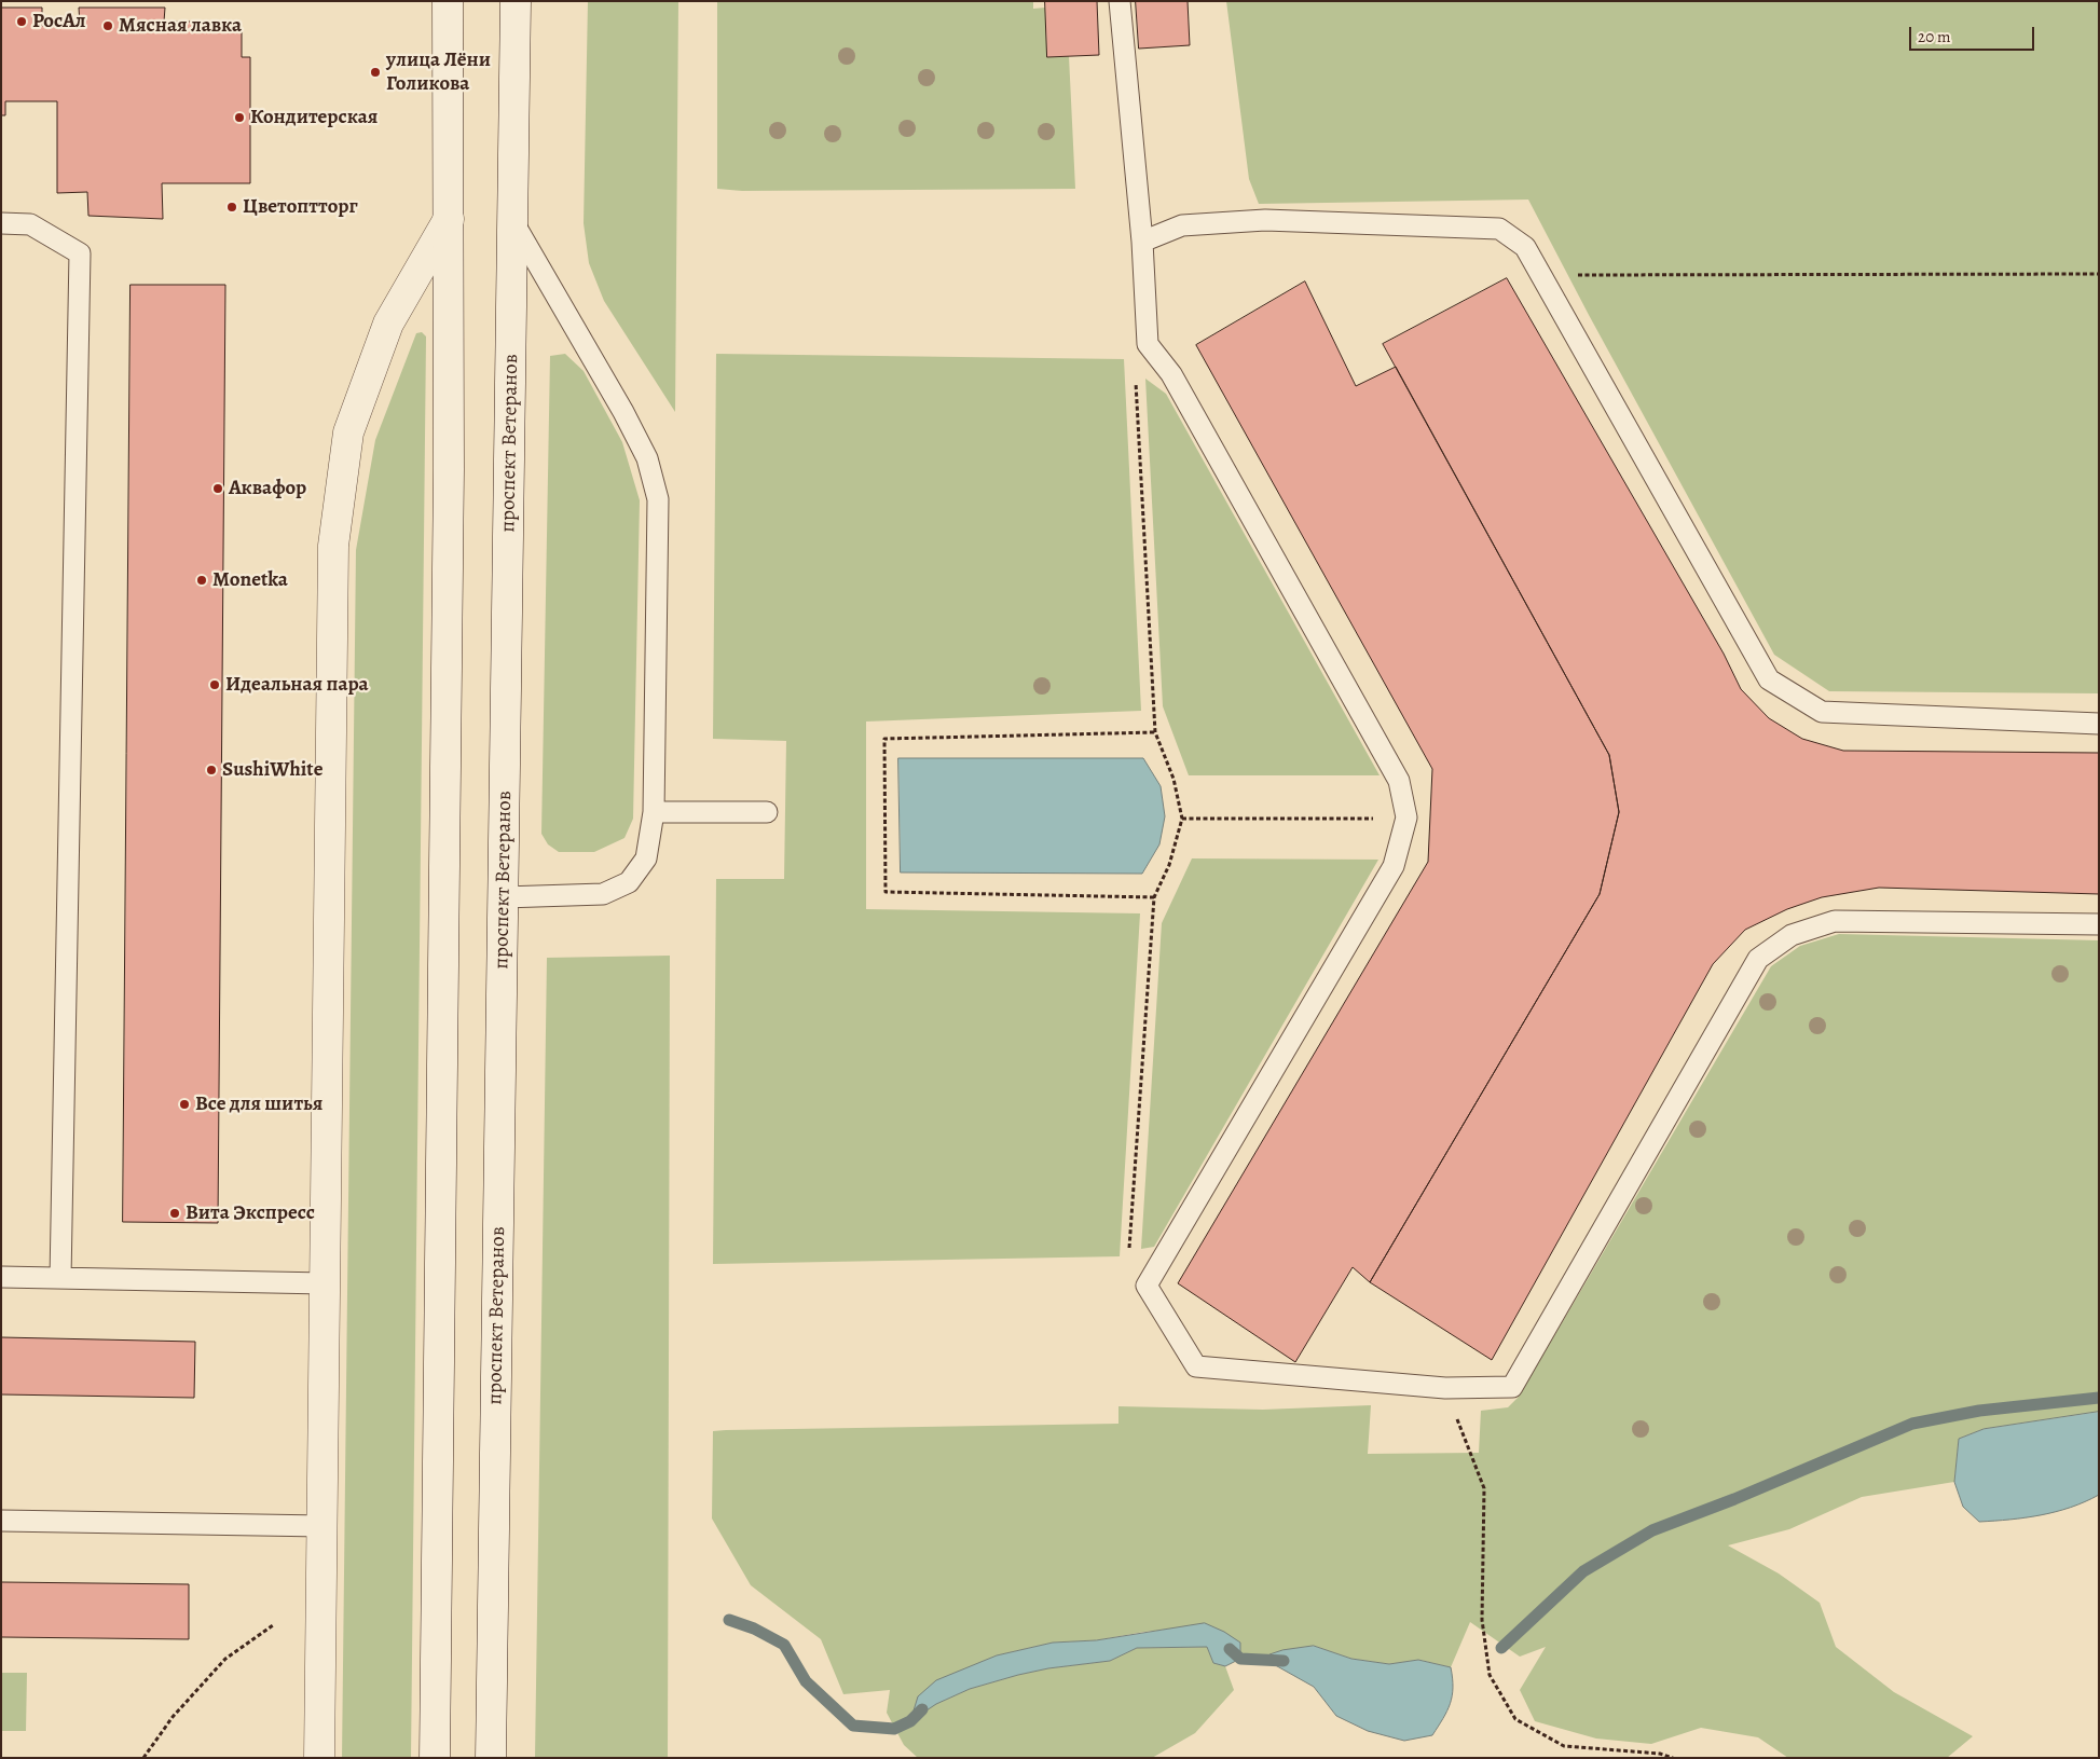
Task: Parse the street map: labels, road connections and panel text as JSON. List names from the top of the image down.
{
  "streets": {
    "main road": ["проспект Ветеранов"]
  },
  "places": [
    "РосАл",
    "Мясная лавка",
    "улица Лёни Голикова",
    "Кондитерская",
    "Цветоптторг",
    "Аквафор",
    "Monetka",
    "Идеальная пара",
    "SushiWhite",
    "Все для шитья",
    "Вита Экспресс"
  ],
  "scale_bar": "20 m"
}
